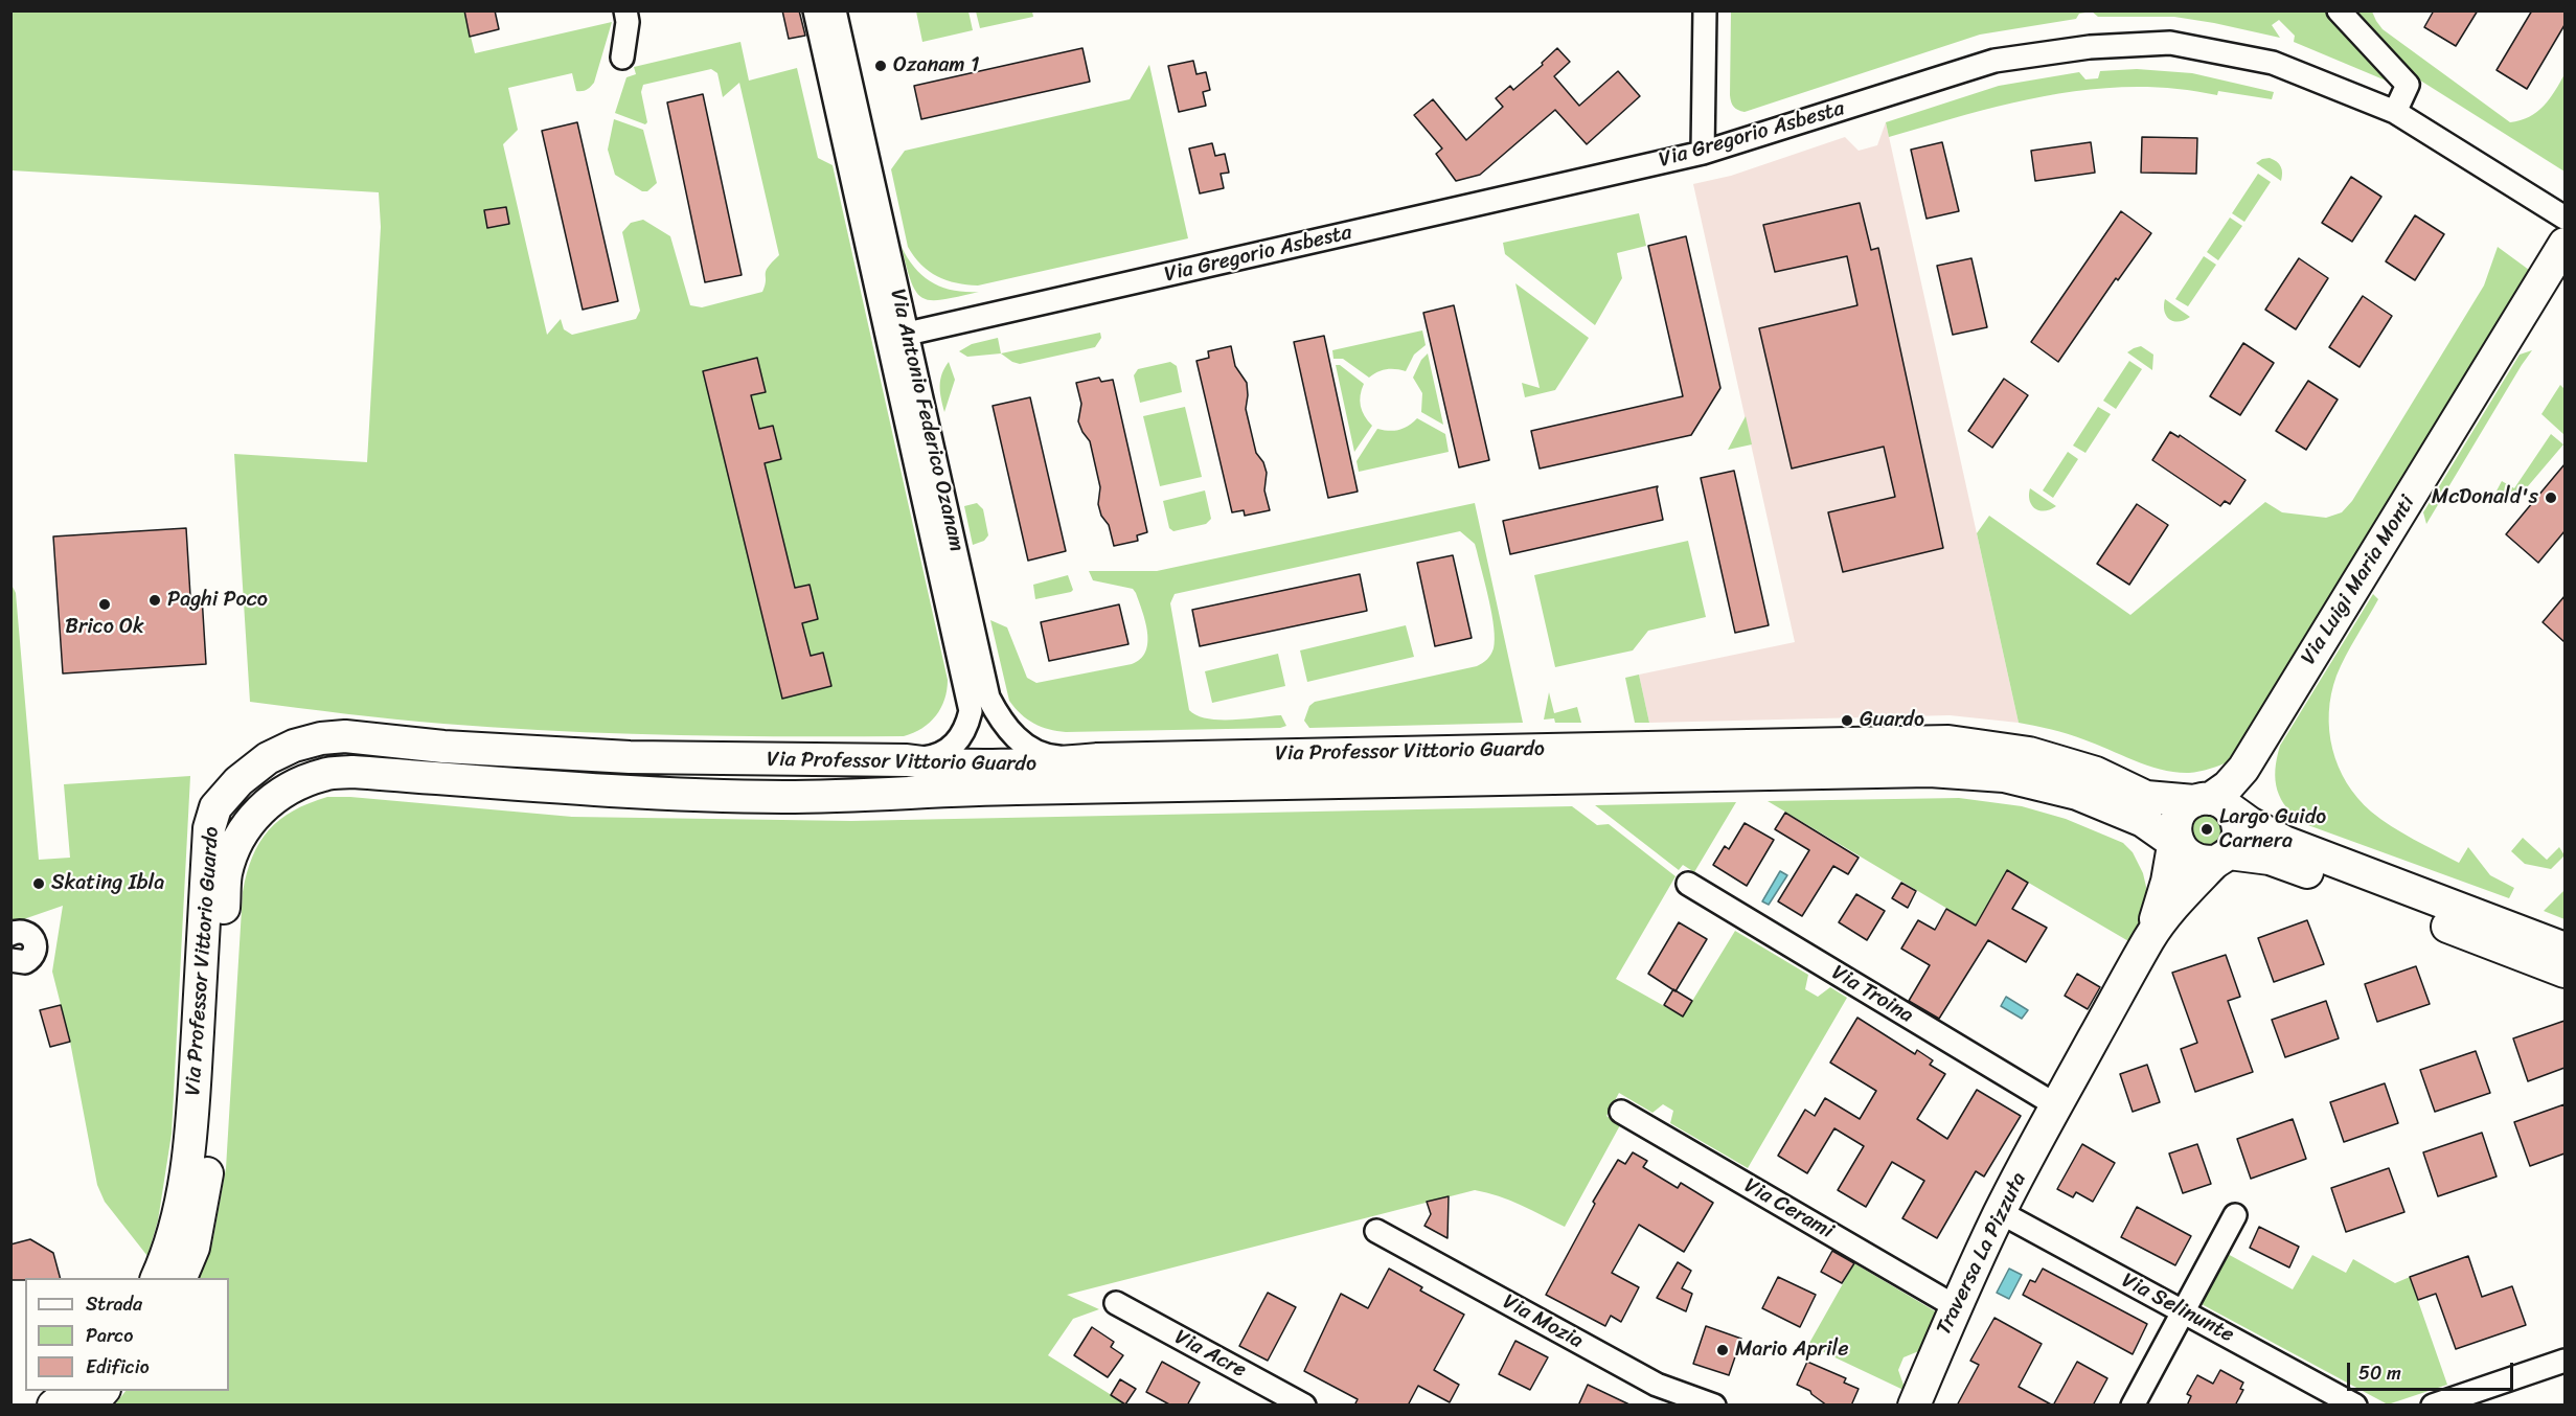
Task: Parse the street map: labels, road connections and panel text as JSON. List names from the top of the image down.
{
  "streets": {
    "street": [
      "Via Gregorio Asbesta",
      "Via Antonio Federico Ozanam",
      "Via Luigi Maria Monti",
      "Via Professor Vittorio Guardo",
      "Via Troina",
      "Via Cerami",
      "Traversa La Pizzuta",
      "Via Selinunte",
      "Via Mozia",
      "Via Acre"
    ]
  },
  "crossings": [
    ["Via Gregorio Asbesta", "Via Antonio Federico Ozanam"],
    ["Via Antonio Federico Ozanam", "Via Professor Vittorio Guardo"],
    ["Via Luigi Maria Monti", "Via Professor Vittorio Guardo"],
    ["Via Troina", "Traversa La Pizzuta"],
    ["Via Cerami", "Traversa La Pizzuta"],
    ["Traversa La Pizzuta", "Via Selinunte"]
  ],
  "places": [
    "Ozanam 1",
    "McDonald's",
    "Paghi Poco",
    "Brico Ok",
    "Guardo",
    "Largo Guido Carnera",
    "Skating Ibla",
    "Mario Aprile"
  ],
  "legend": ["Strada", "Parco", "Edificio"],
  "scale_bar": "50 m"
}
